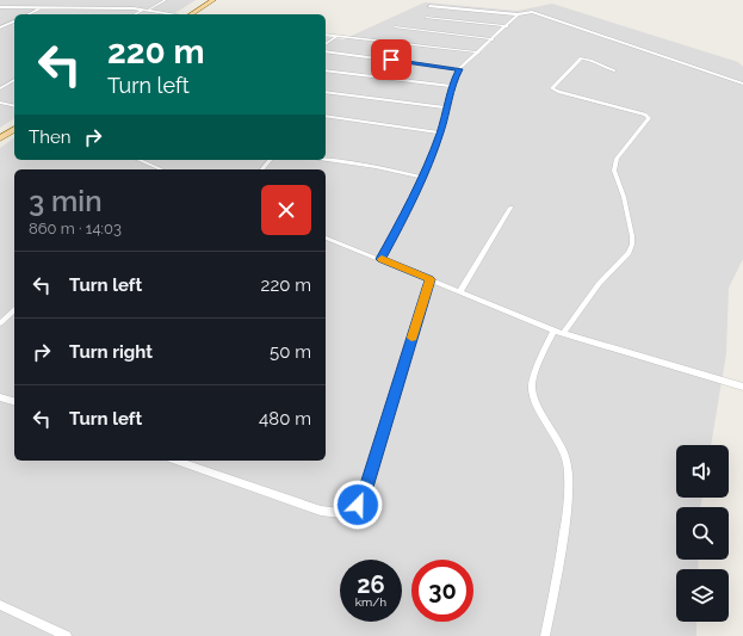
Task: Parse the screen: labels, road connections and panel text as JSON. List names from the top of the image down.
{
  "page": {
    "turn": ["220 m", "Turn left"],
    "then": "Then",
    "heading": ["3 min", "860 m · 14:03"],
    "list": [
      {
        "name": "Turn left",
        "value": "220 m"
      },
      {
        "name": "Turn right",
        "value": "50 m"
      },
      {
        "name": "Turn left",
        "value": "480 m"
      }
    ],
    "speed": "26 km/h",
    "limit": "30"
  }
}
